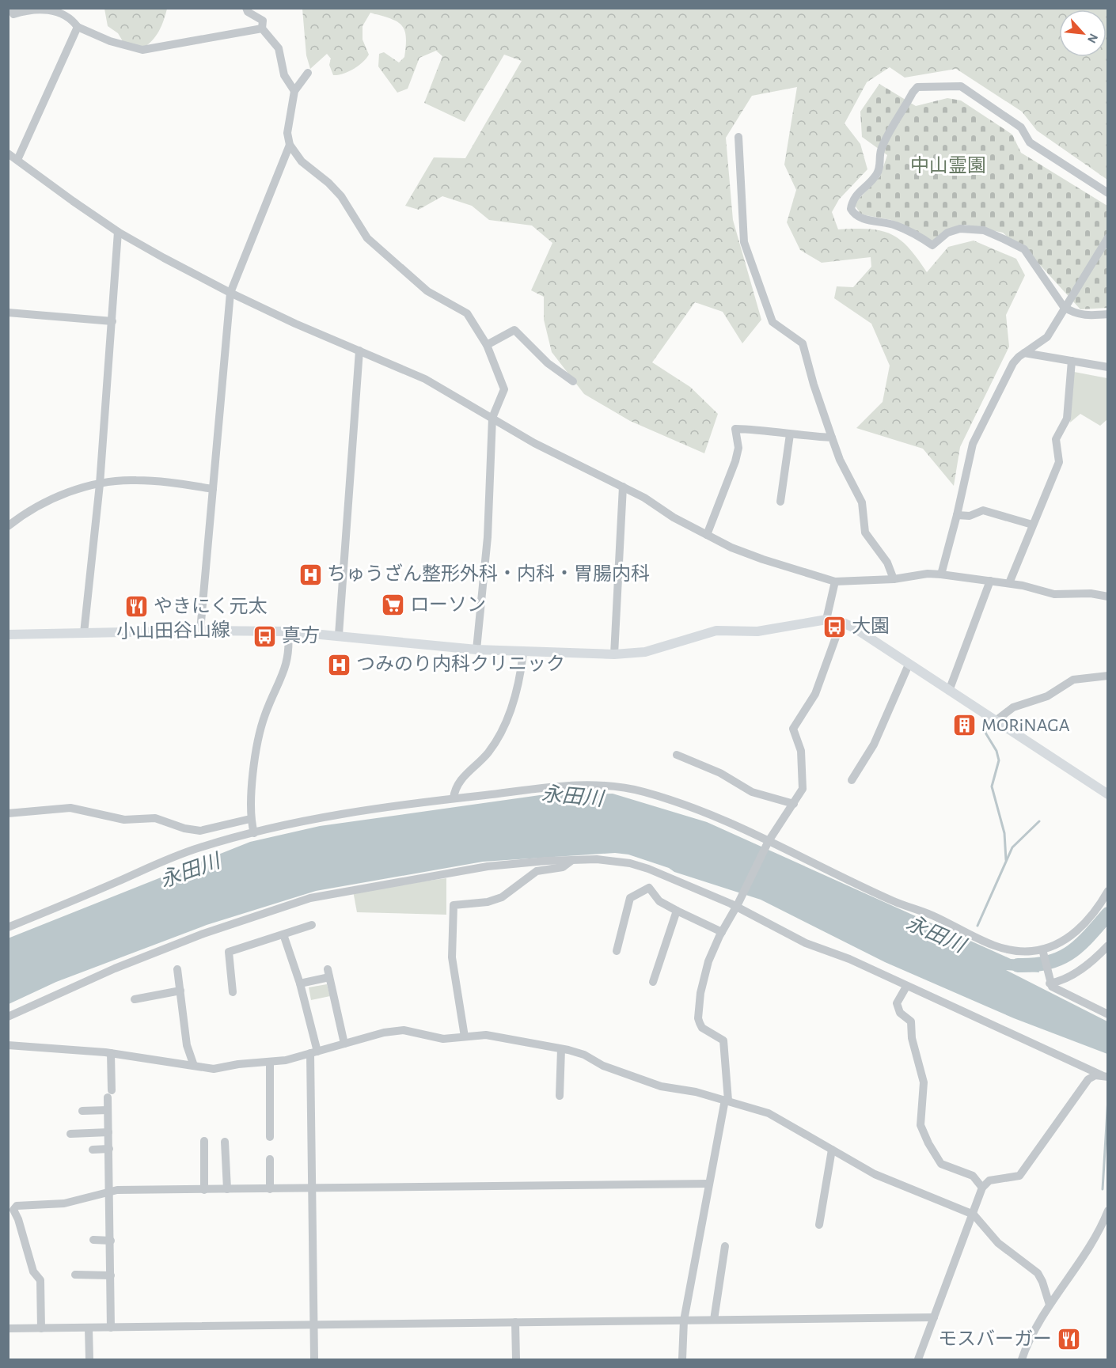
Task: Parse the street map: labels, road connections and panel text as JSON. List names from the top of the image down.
{
  "streets": {
    "main road": ["小山田谷山線"]
  },
  "water": ["永田川"],
  "parks": ["中山霊園"],
  "places": {
    "hospital": ["ちゅうざん整形外科・内科・胃腸内科", "つみのり内科クリニック"],
    "supermarket": ["ローソン"],
    "restaurant": ["やきにく元太", "モスバーガー"],
    "bus stop": ["大園", "真方"],
    "building": ["MORiNAGA"]
  },
  "north": "bottom right"
}
